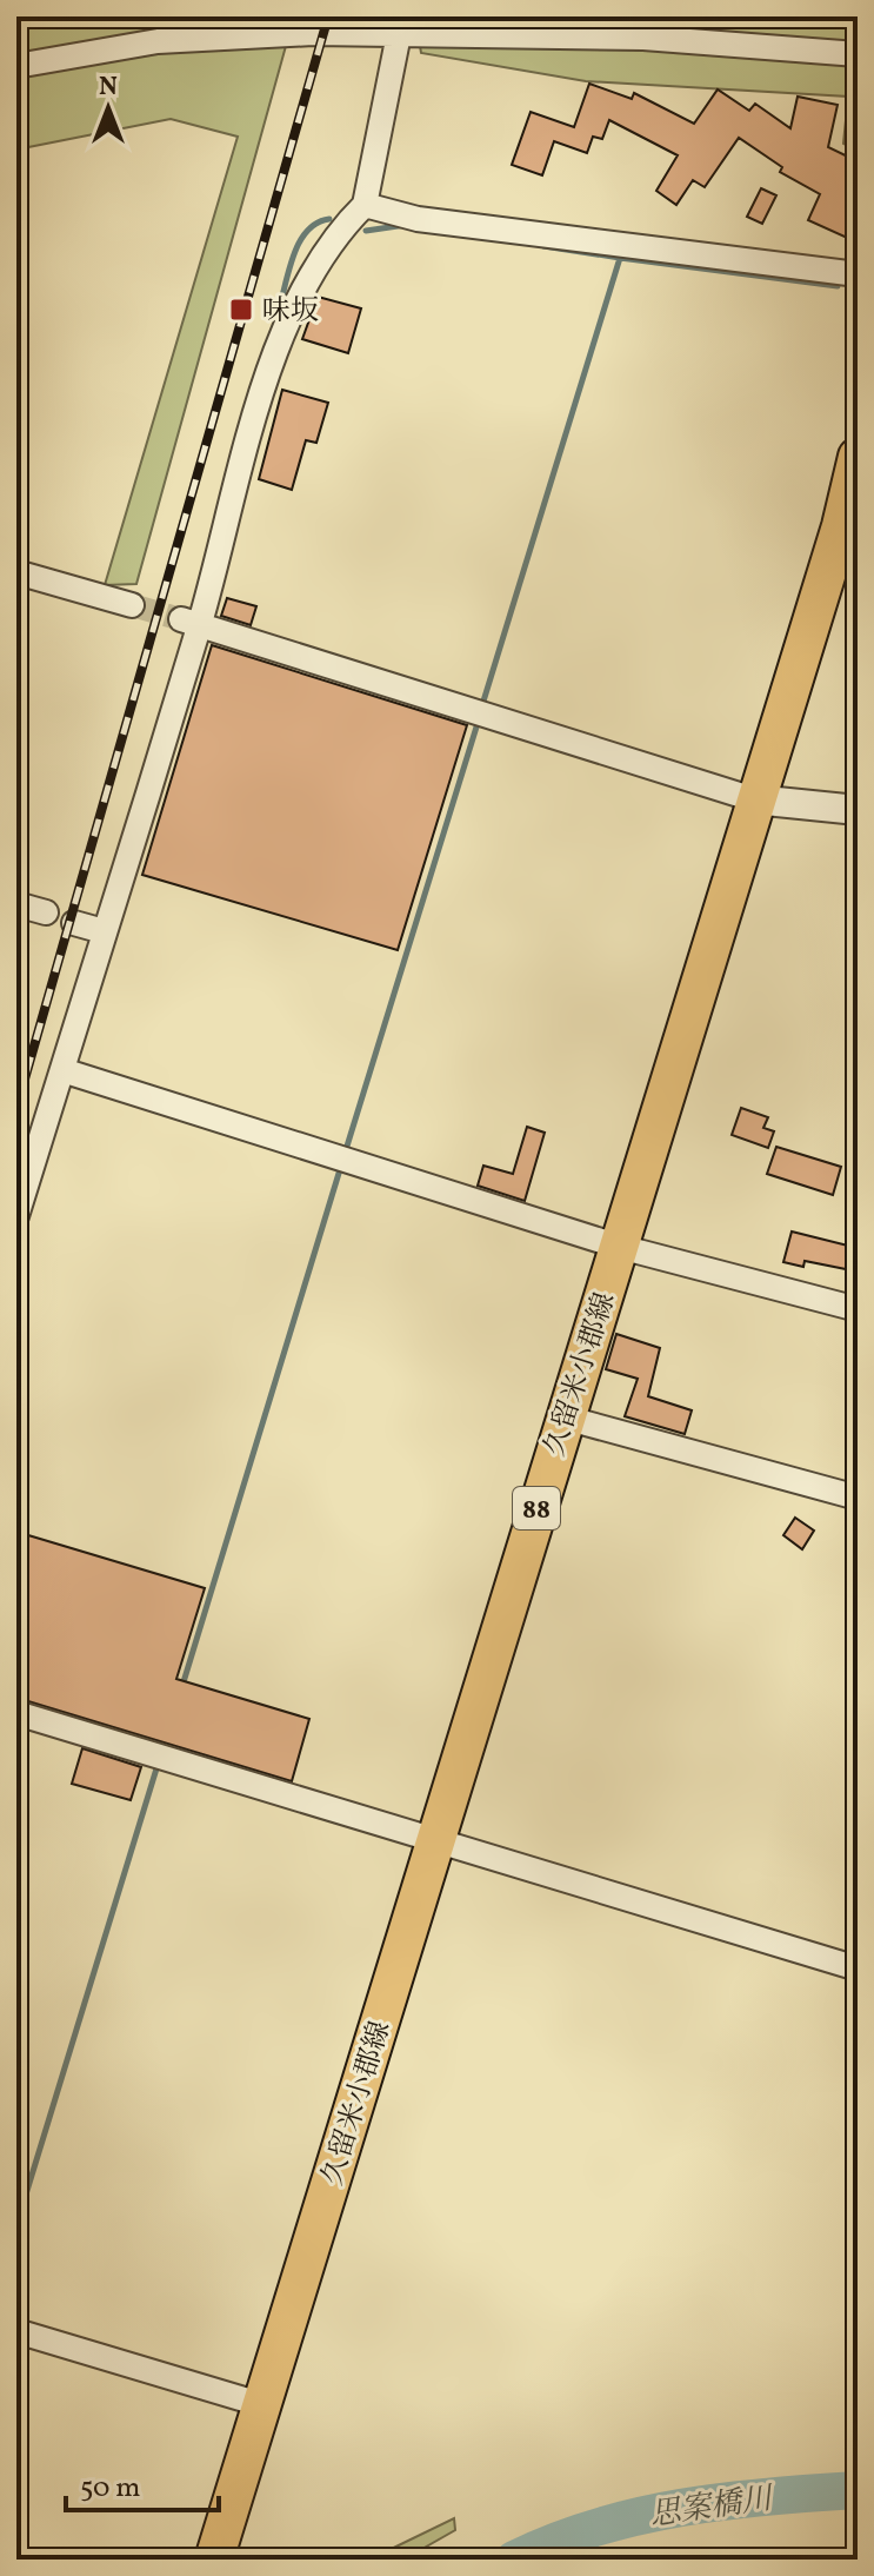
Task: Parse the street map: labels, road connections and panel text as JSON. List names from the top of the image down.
{
  "streets": {
    "main road": ["久留米小郡線", "88"]
  },
  "water": ["思案橋川"],
  "places": {
    "transit": ["味坂"]
  },
  "scale_bar": "50 m",
  "north": "top"
}
